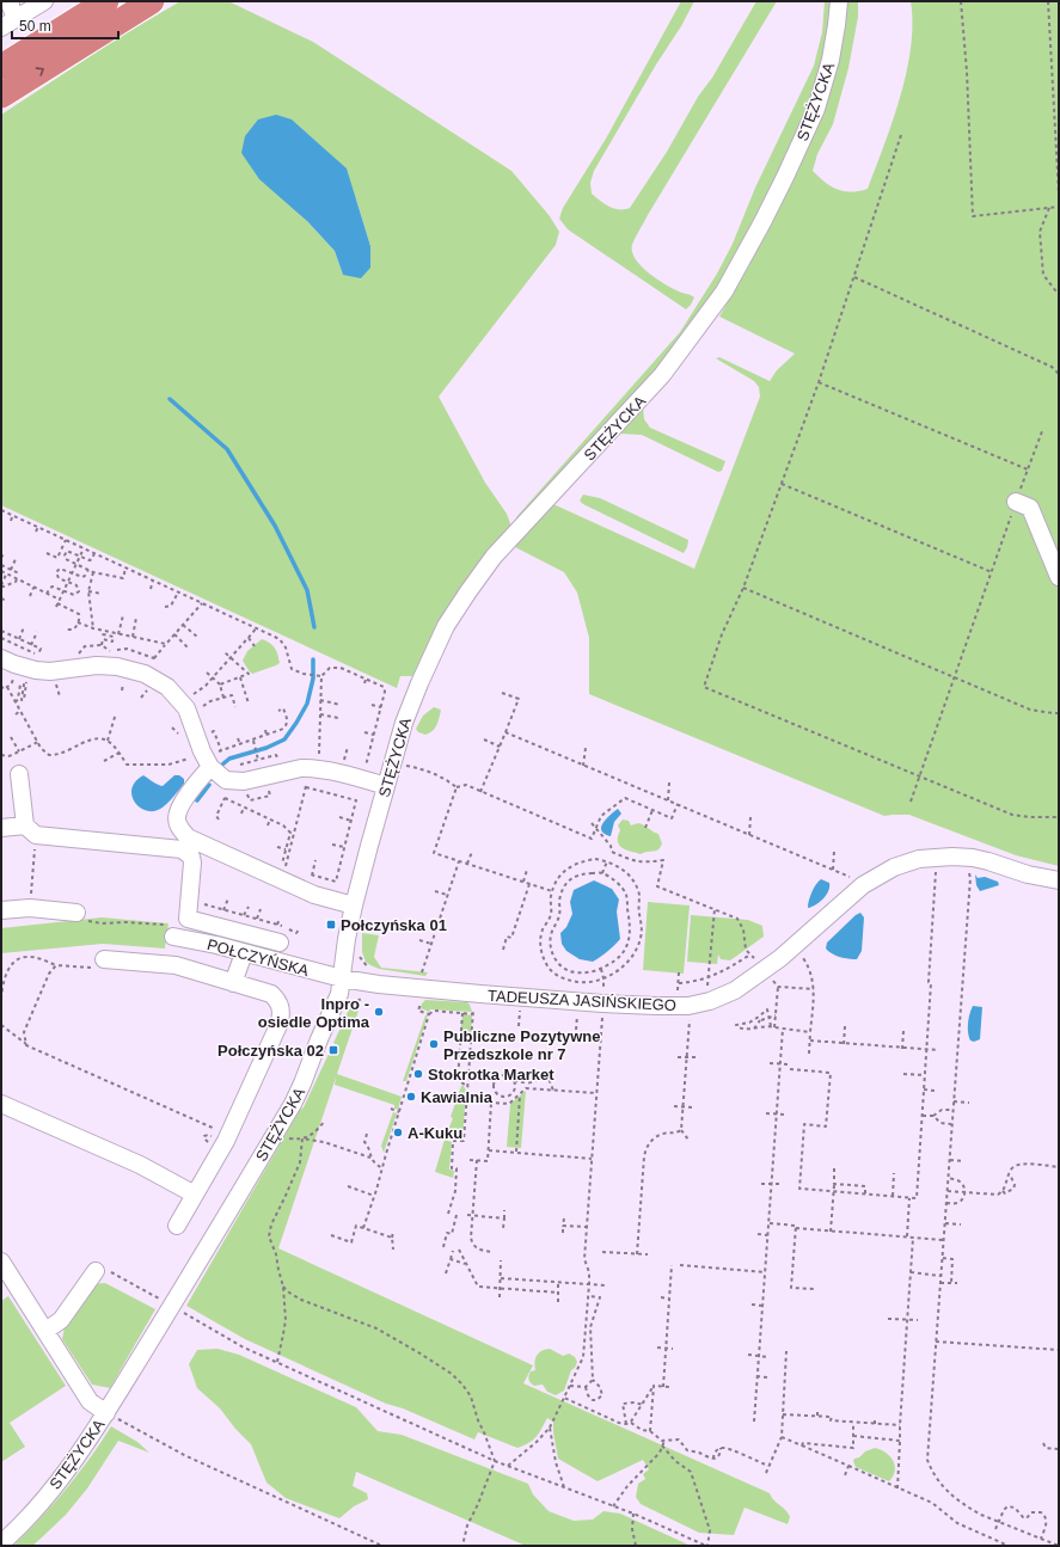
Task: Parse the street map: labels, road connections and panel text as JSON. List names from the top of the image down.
{
  "streets": {
    "street": ["STĘŻYCKA", "POŁCZYŃSKA", "TADEUSZA JASIŃSKIEGO"]
  },
  "crossings": [
    ["STĘŻYCKA", "POŁCZYŃSKA"],
    ["STĘŻYCKA", "TADEUSZA JASIŃSKIEGO"],
    ["POŁCZYŃSKA", "TADEUSZA JASIŃSKIEGO"]
  ],
  "places": {
    "transit": ["Połczyńska 01", "Połczyńska 02"],
    "other": [
      "Inpro - osiedle Optima",
      "Publiczne Pozytywne Przedszkole nr 7",
      "Stokrotka Market",
      "Kawialnia",
      "A-Kuku"
    ]
  },
  "scale_bar": "50 m"
}
